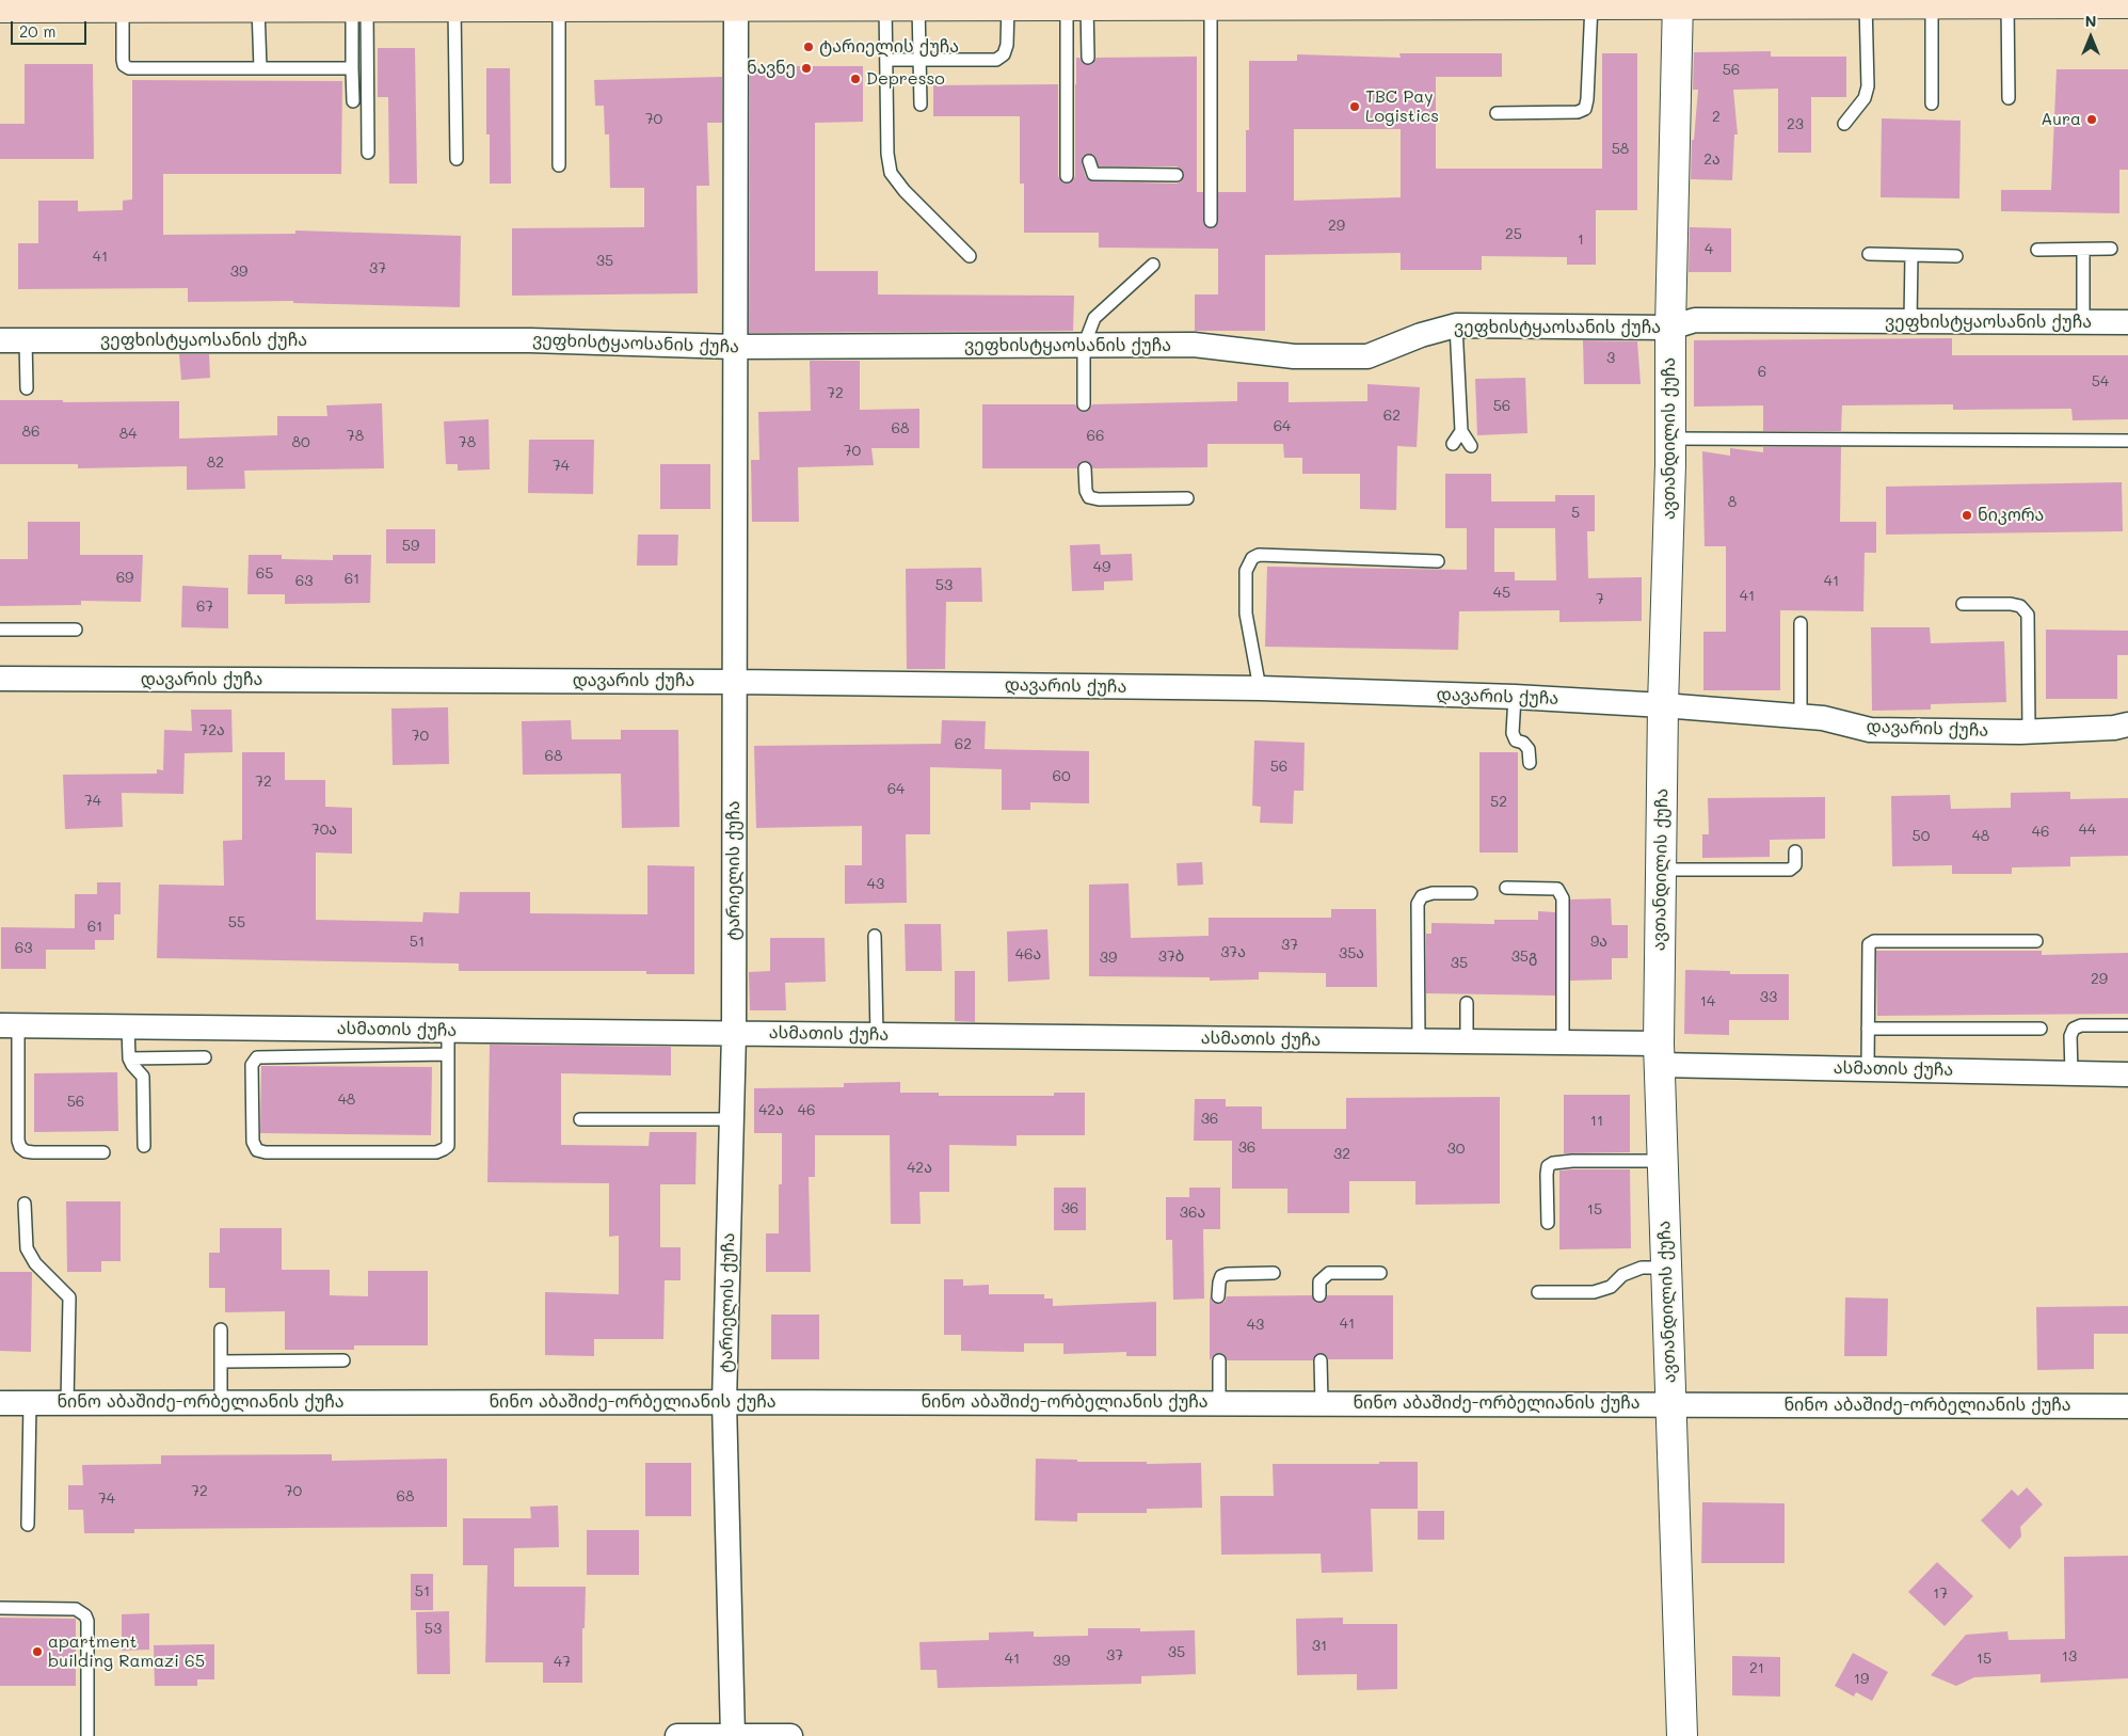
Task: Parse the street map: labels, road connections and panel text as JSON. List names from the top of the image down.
{
  "streets": {
    "street": [
      "ვეფხისტყაოსანის ქუჩა",
      "ავთანდილის ქუჩა",
      "დავარის ქუჩა",
      "ტარიელის ქუჩა",
      "ასმათის ქუჩა",
      "ნინო აბაშიძე-ორბელიანის ქუჩა"
    ]
  },
  "crossings": [
    ["ვეფხისტყაოსანის ქუჩა", "ავთანდილის ქუჩა"],
    ["ვეფხისტყაოსანის ქუჩა", "ტარიელის ქუჩა"],
    ["ავთანდილის ქუჩა", "დავარის ქუჩა"],
    ["ავთანდილის ქუჩა", "ასმათის ქუჩა"],
    ["ავთანდილის ქუჩა", "ნინო აბაშიძე-ორბელიანის ქუჩა"],
    ["დავარის ქუჩა", "ტარიელის ქუჩა"],
    ["ტარიელის ქუჩა", "ასმათის ქუჩა"],
    ["ტარიელის ქუჩა", "ნინო აბაშიძე-ორბელიანის ქუჩა"]
  ],
  "places": [
    "ტარიელის ქუჩა",
    "ნავნე",
    "Depresso",
    "TBC Pay Logistics",
    "Aura",
    "ნიკორა",
    "apartment building Ramazi 65"
  ],
  "house_numbers": [
    "56",
    "2",
    "70",
    "23",
    "58",
    "2ა",
    "29",
    "25",
    "1",
    "4",
    "41",
    "35",
    "37",
    "39",
    "3",
    "6",
    "54",
    "72",
    "56",
    "62",
    "64",
    "68",
    "86",
    "84",
    "78",
    "66",
    "80",
    "78",
    "70",
    "82",
    "74",
    "8",
    "5",
    "59",
    "49",
    "65",
    "69",
    "61",
    "63",
    "41",
    "53",
    "45",
    "41",
    "7",
    "67",
    "72ა",
    "70",
    "62",
    "68",
    "56",
    "60",
    "72",
    "64",
    "74",
    "52",
    "70ა",
    "44",
    "46",
    "50",
    "48",
    "43",
    "55",
    "61",
    "51",
    "9ა",
    "37",
    "63",
    "37ა",
    "35ა",
    "46ა",
    "37ბ",
    "35გ",
    "39",
    "35",
    "29",
    "33",
    "14",
    "48",
    "56",
    "42ა",
    "46",
    "36",
    "11",
    "36",
    "30",
    "32",
    "42ა",
    "36",
    "15",
    "36ა",
    "41",
    "43",
    "72",
    "70",
    "68",
    "74",
    "51",
    "17",
    "53",
    "31",
    "35",
    "37",
    "13",
    "41",
    "15",
    "39",
    "47",
    "21",
    "19"
  ],
  "scale_bar": "20 m",
  "north": "top"
}
